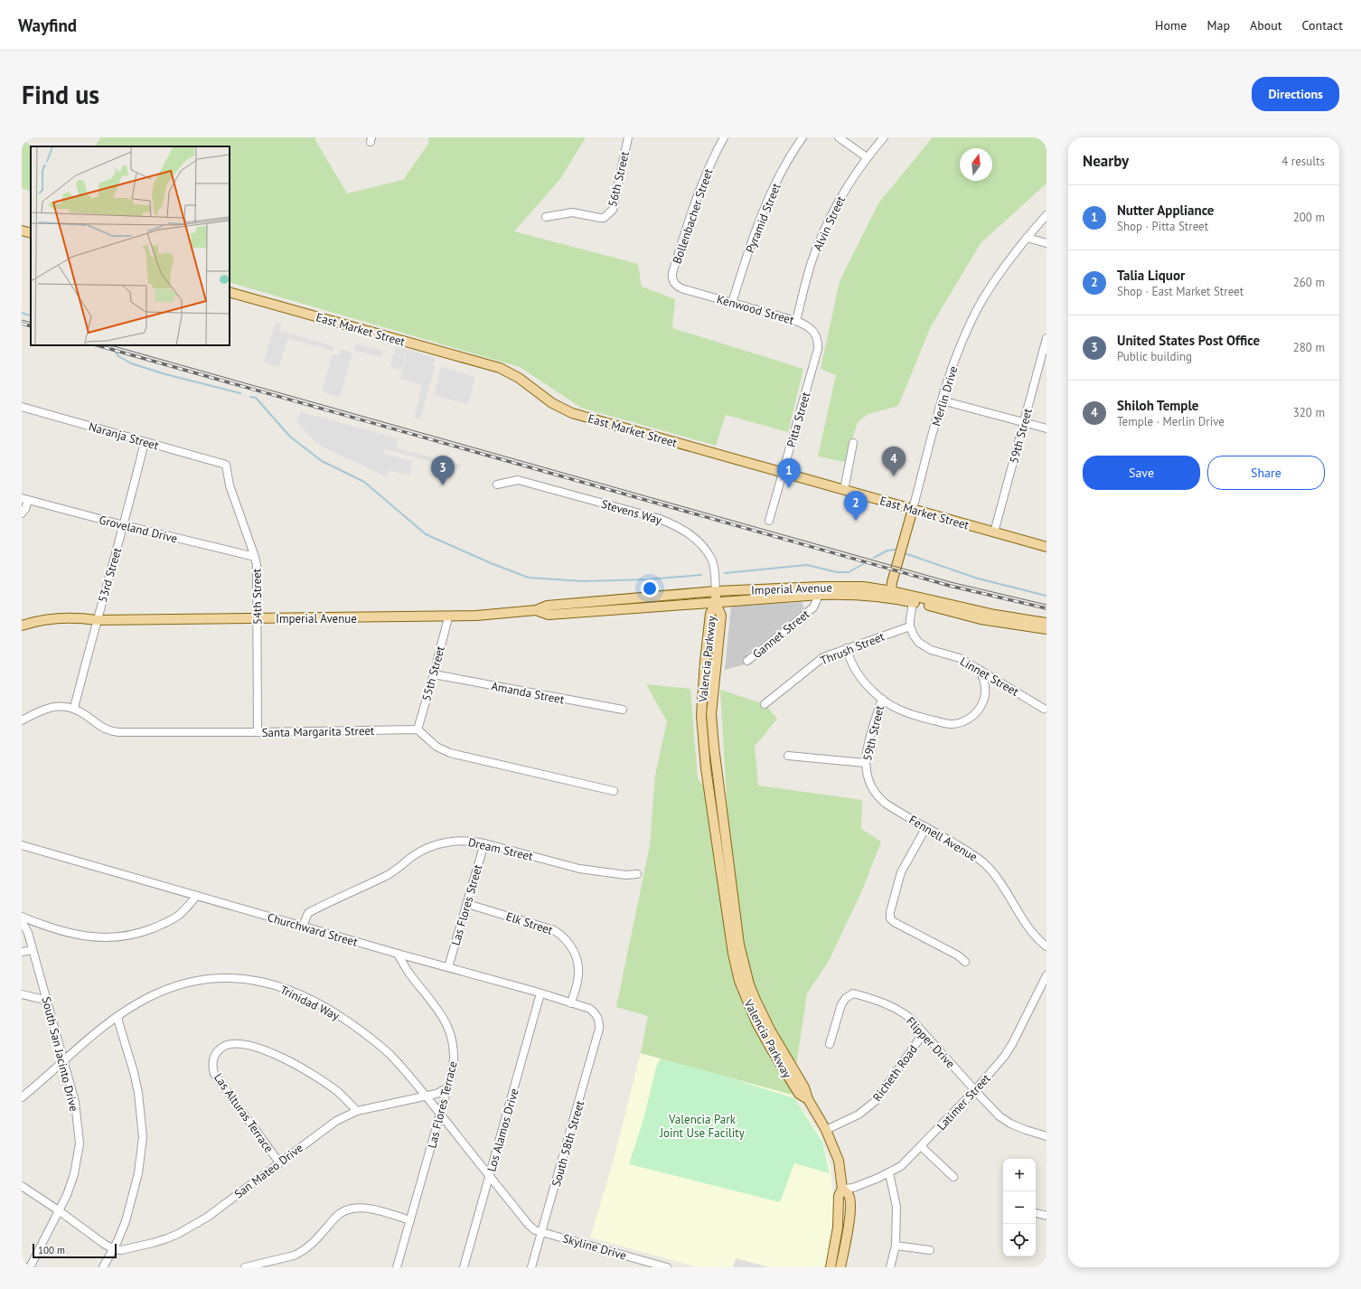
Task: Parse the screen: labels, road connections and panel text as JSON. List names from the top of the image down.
{
  "streets": {
    "main road": [
      "East Market Street",
      "Merlin Drive",
      "Stevens Way",
      "Imperial Avenue",
      "Valencia Parkway"
    ],
    "street": [
      "56th Street",
      "Bollenbacher Street",
      "Pyramid Street",
      "Alvin Street",
      "Kenwood Street",
      "Pitta Street",
      "Naranja Street",
      "59th Street",
      "Groveland Drive",
      "53rd Street",
      "54th Street",
      "Gannet Street",
      "Thrush Street",
      "55th Street",
      "Linnet Street",
      "Amanda Street",
      "Santa Margarita Street",
      "Fennell Avenue",
      "Dream Street",
      "Las Flores Street",
      "Elk Street",
      "Churchward Street",
      "Trinidad Way",
      "Flipper Drive",
      "South San Jacinto Drive",
      "Richeth Road",
      "Latimer Street",
      "Las Flores Terrace",
      "Las Alturas Terrace",
      "Los Alamos Drive",
      "South 58th Street",
      "San Mateo Drive",
      "Skyline Drive"
    ]
  },
  "crossings": [
    ["Bollenbacher Street", "Kenwood Street"],
    ["Pyramid Street", "Kenwood Street"],
    ["Alvin Street", "Kenwood Street"],
    ["Kenwood Street", "Pitta Street"],
    ["East Market Street", "Merlin Drive"],
    ["East Market Street", "Pitta Street"],
    ["East Market Street", "59th Street"],
    ["Merlin Drive", "Imperial Avenue"],
    ["Naranja Street", "53rd Street"],
    ["Naranja Street", "54th Street"],
    ["59th Street", "Fennell Avenue"],
    ["Stevens Way", "Imperial Avenue"],
    ["Stevens Way", "Valencia Parkway"],
    ["Groveland Drive", "53rd Street"],
    ["Groveland Drive", "54th Street"],
    ["53rd Street", "Imperial Avenue"],
    ["53rd Street", "Santa Margarita Street"],
    ["Imperial Avenue", "54th Street"],
    ["Imperial Avenue", "Gannet Street"],
    ["Imperial Avenue", "Valencia Parkway"],
    ["Imperial Avenue", "55th Street"],
    ["54th Street", "Santa Margarita Street"],
    ["Thrush Street", "Linnet Street"],
    ["Valencia Parkway", "Richeth Road"],
    ["Valencia Parkway", "Latimer Street"],
    ["55th Street", "Amanda Street"],
    ["55th Street", "Santa Margarita Street"],
    ["Dream Street", "Las Flores Street"],
    ["Dream Street", "Churchward Street"],
    ["Las Flores Street", "Elk Street"],
    ["Las Flores Street", "Churchward Street"],
    ["Elk Street", "Churchward Street"],
    ["Churchward Street", "Las Flores Terrace"],
    ["Churchward Street", "Los Alamos Drive"],
    ["Churchward Street", "South 58th Street"],
    ["Trinidad Way", "South San Jacinto Drive"],
    ["Trinidad Way", "Las Flores Terrace"],
    ["Trinidad Way", "Los Alamos Drive"],
    ["Trinidad Way", "South 58th Street"],
    ["Trinidad Way", "San Mateo Drive"],
    ["Trinidad Way", "Skyline Drive"],
    ["Flipper Drive", "Richeth Road"],
    ["Flipper Drive", "Latimer Street"],
    ["Las Flores Terrace", "San Mateo Drive"],
    ["Las Alturas Terrace", "San Mateo Drive"],
    ["South 58th Street", "Skyline Drive"]
  ],
  "parks": ["Valencia Park Joint Use Facility"],
  "scale_bar": "100 m",
  "north": "top",
  "page": {
    "header": "Wayfind",
    "nav": [
      "Home",
      "Map",
      "About",
      "Contact"
    ],
    "buttons": [
      "Directions",
      ["Save", "Share"]
    ],
    "title": "Find us",
    "heading": ["Nearby", "4 results"],
    "list": [
      {
        "mark": "1",
        "name": "Nutter Appliance",
        "note": "Shop · Pitta Street",
        "value": "200 m"
      },
      {
        "mark": "2",
        "name": "Talia Liquor",
        "note": "Shop · East Market Street",
        "value": "260 m"
      },
      {
        "mark": "3",
        "name": "United States Post Office",
        "note": "Public building",
        "value": "280 m"
      },
      {
        "mark": "4",
        "name": "Shiloh Temple",
        "note": "Temple · Merlin Drive",
        "value": "320 m"
      }
    ],
    "pins": [
      "4",
      "3",
      "1",
      "2"
    ],
    "map_buttons": ["+", "−"],
    "scale": "100 m"
  }
}
